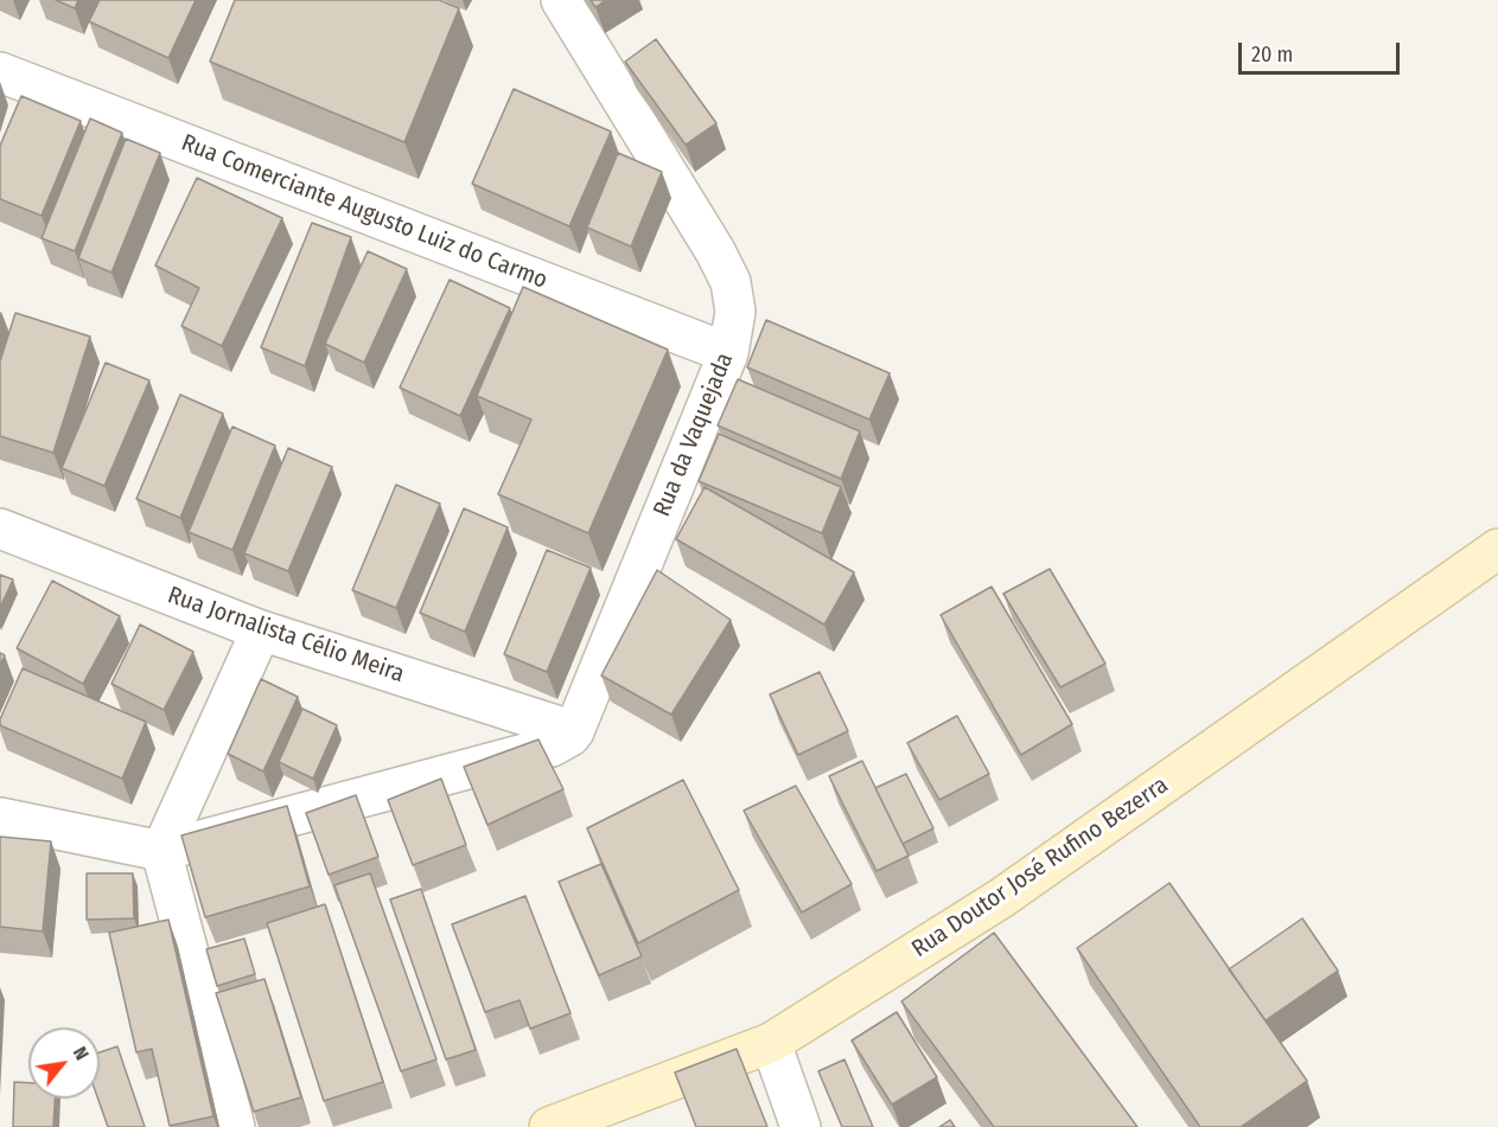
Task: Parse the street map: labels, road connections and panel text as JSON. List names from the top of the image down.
{
  "streets": {
    "main road": ["Rua Doutor José Rufino Bezerra"],
    "street": ["Rua Comerciante Augusto Luiz do Carmo", "Rua da Vaquejada", "Rua Jornalista Célio Meira"]
  },
  "crossings": [
    ["Rua Comerciante Augusto Luiz do Carmo", "Rua da Vaquejada"],
    ["Rua da Vaquejada", "Rua Jornalista Célio Meira"]
  ],
  "scale_bar": "20 m",
  "north": "top right"
}
